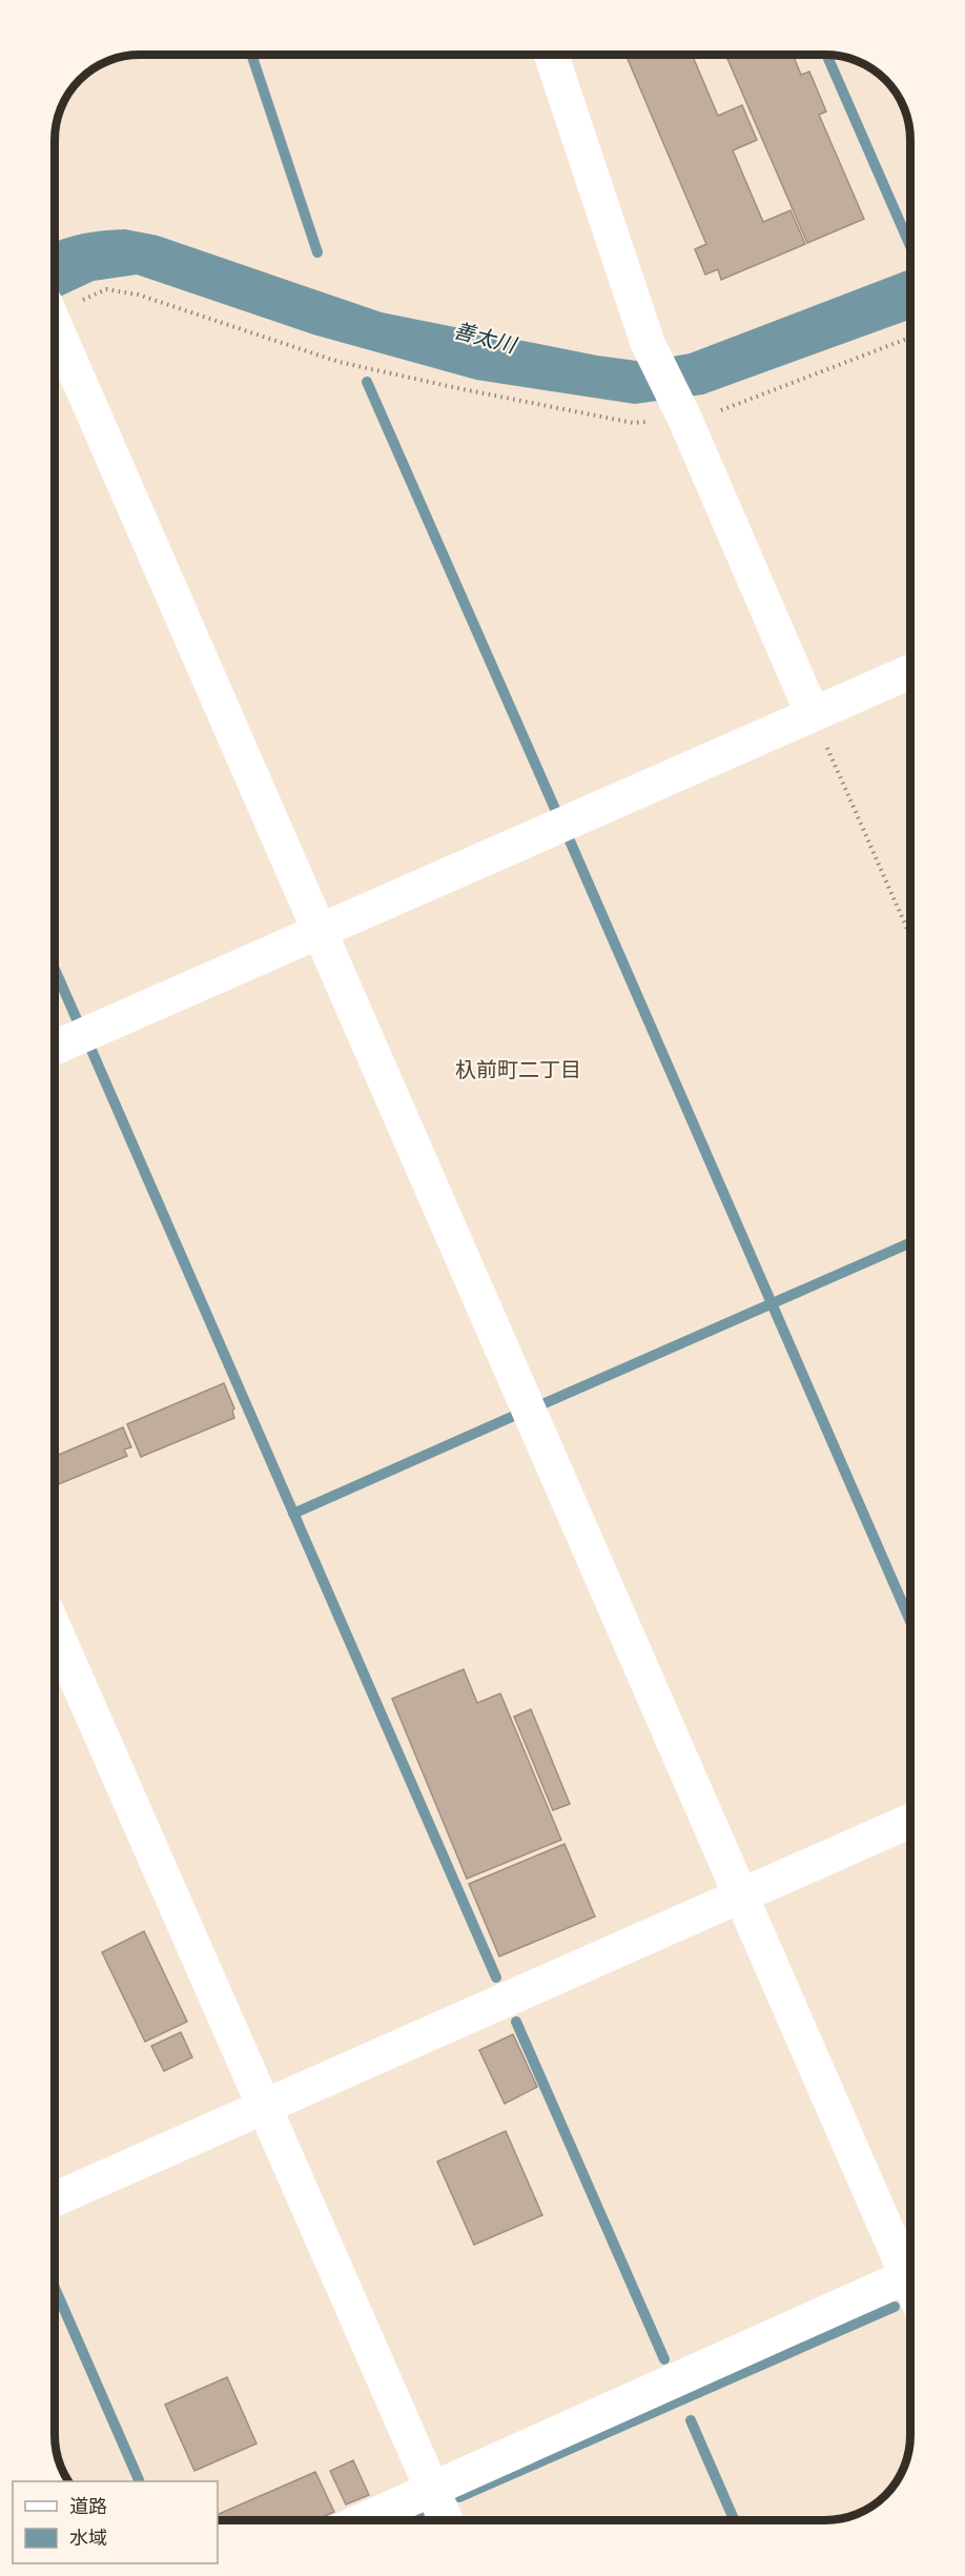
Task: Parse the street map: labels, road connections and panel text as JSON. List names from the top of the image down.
{
  "districts": ["杁前町二丁目"],
  "water": ["善太川"],
  "legend": ["道路", "水域"]
}
